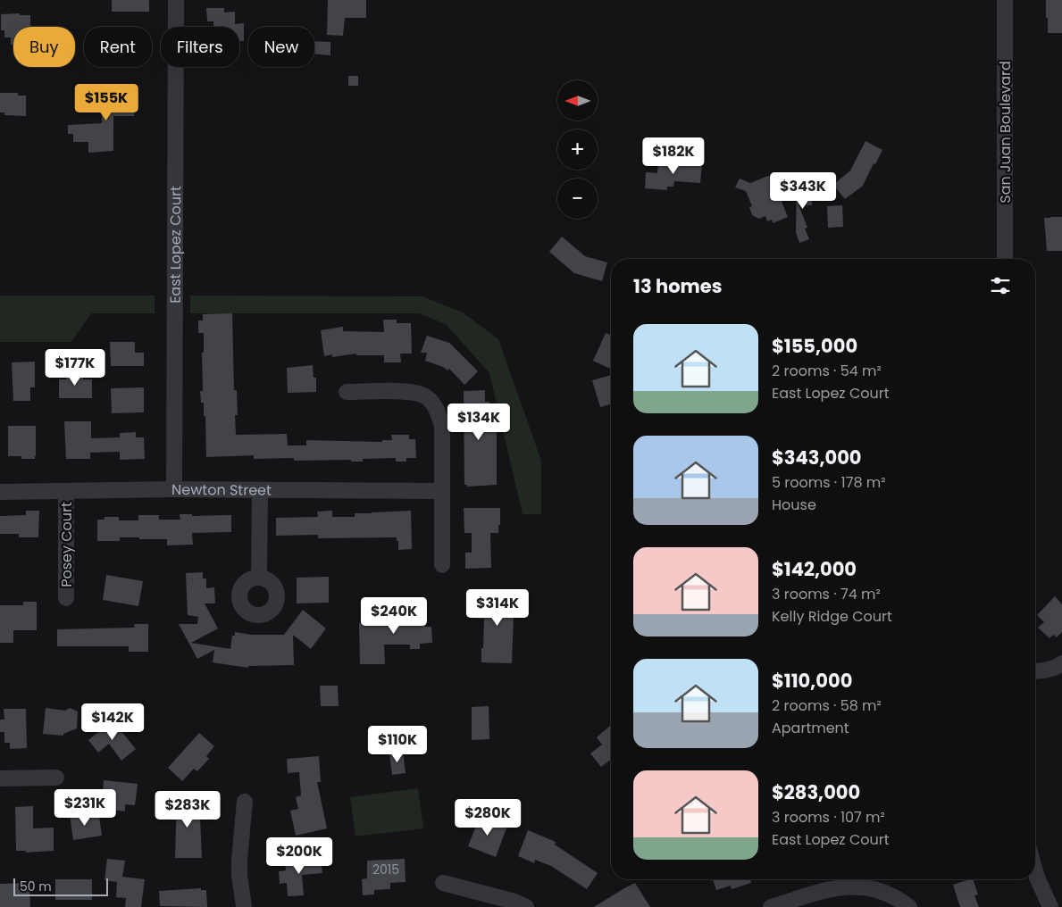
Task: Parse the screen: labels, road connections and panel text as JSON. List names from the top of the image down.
{
  "streets": {
    "street": [
      "San Juan Boulevard",
      "East Lopez Court",
      "Newton Street",
      "Posey Court"
    ]
  },
  "crossings": [
    ["East Lopez Court", "Newton Street"],
    ["Newton Street", "Posey Court"]
  ],
  "house_numbers": ["2015"],
  "scale_bar": "50 m",
  "north": "left",
  "page": {
    "chip": [
      "Buy",
      "Rent",
      "Filters",
      "New"
    ],
    "map_buttons": ["+", "−"],
    "price": [
      "$155K",
      "$182K",
      "$343K",
      "$177K",
      "$134K",
      "$314K",
      "$240K",
      "$142K",
      "$110K",
      "$231K",
      "$283K",
      "$280K",
      "$200K"
    ],
    "heading": "13 homes",
    "list": [
      {
        "name": "$155,000",
        "note": "2 rooms · 54 m² · East Lopez Court"
      },
      {
        "name": "$343,000",
        "note": "5 rooms · 178 m² · House"
      },
      {
        "name": "$142,000",
        "note": "3 rooms · 74 m² · Kelly Ridge Court"
      },
      {
        "name": "$110,000",
        "note": "2 rooms · 58 m² · Apartment"
      },
      {
        "name": "$283,000",
        "note": "3 rooms · 107 m² · East Lopez Court"
      }
    ],
    "scale": "50 m"
  }
}
